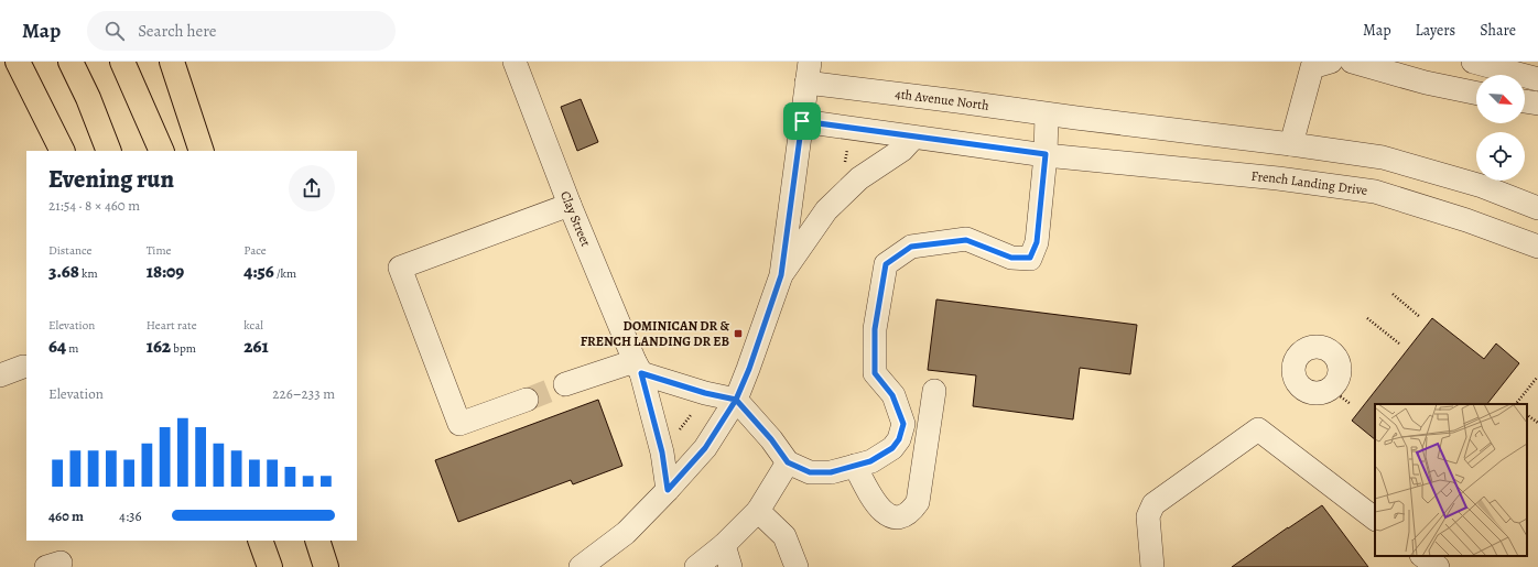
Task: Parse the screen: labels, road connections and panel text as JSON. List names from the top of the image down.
{
  "streets": {
    "street": ["4th Avenue North", "French Landing Drive", "Clay Street"]
  },
  "places": {
    "transit": ["DOMINICAN DR & FRENCH LANDING DR EB"]
  },
  "north": "bottom right",
  "page": {
    "header": "Map",
    "search": "Search here",
    "nav": ["Map", "Layers", "Share"],
    "heading": ["Evening run", "21:54 · 8 × 460 m"],
    "stats": [
      ["Distance", "3.68 km"],
      ["Time", "18:09"],
      ["Pace", "4:56 /km"],
      ["Elevation", "64 m"],
      ["Heart rate", "162 bpm"],
      ["kcal", "261"]
    ],
    "chart": ["Elevation", "226–233 m"],
    "list": [
      {
        "name": "460 m",
        "note": "4:36"
      }
    ]
  }
}
